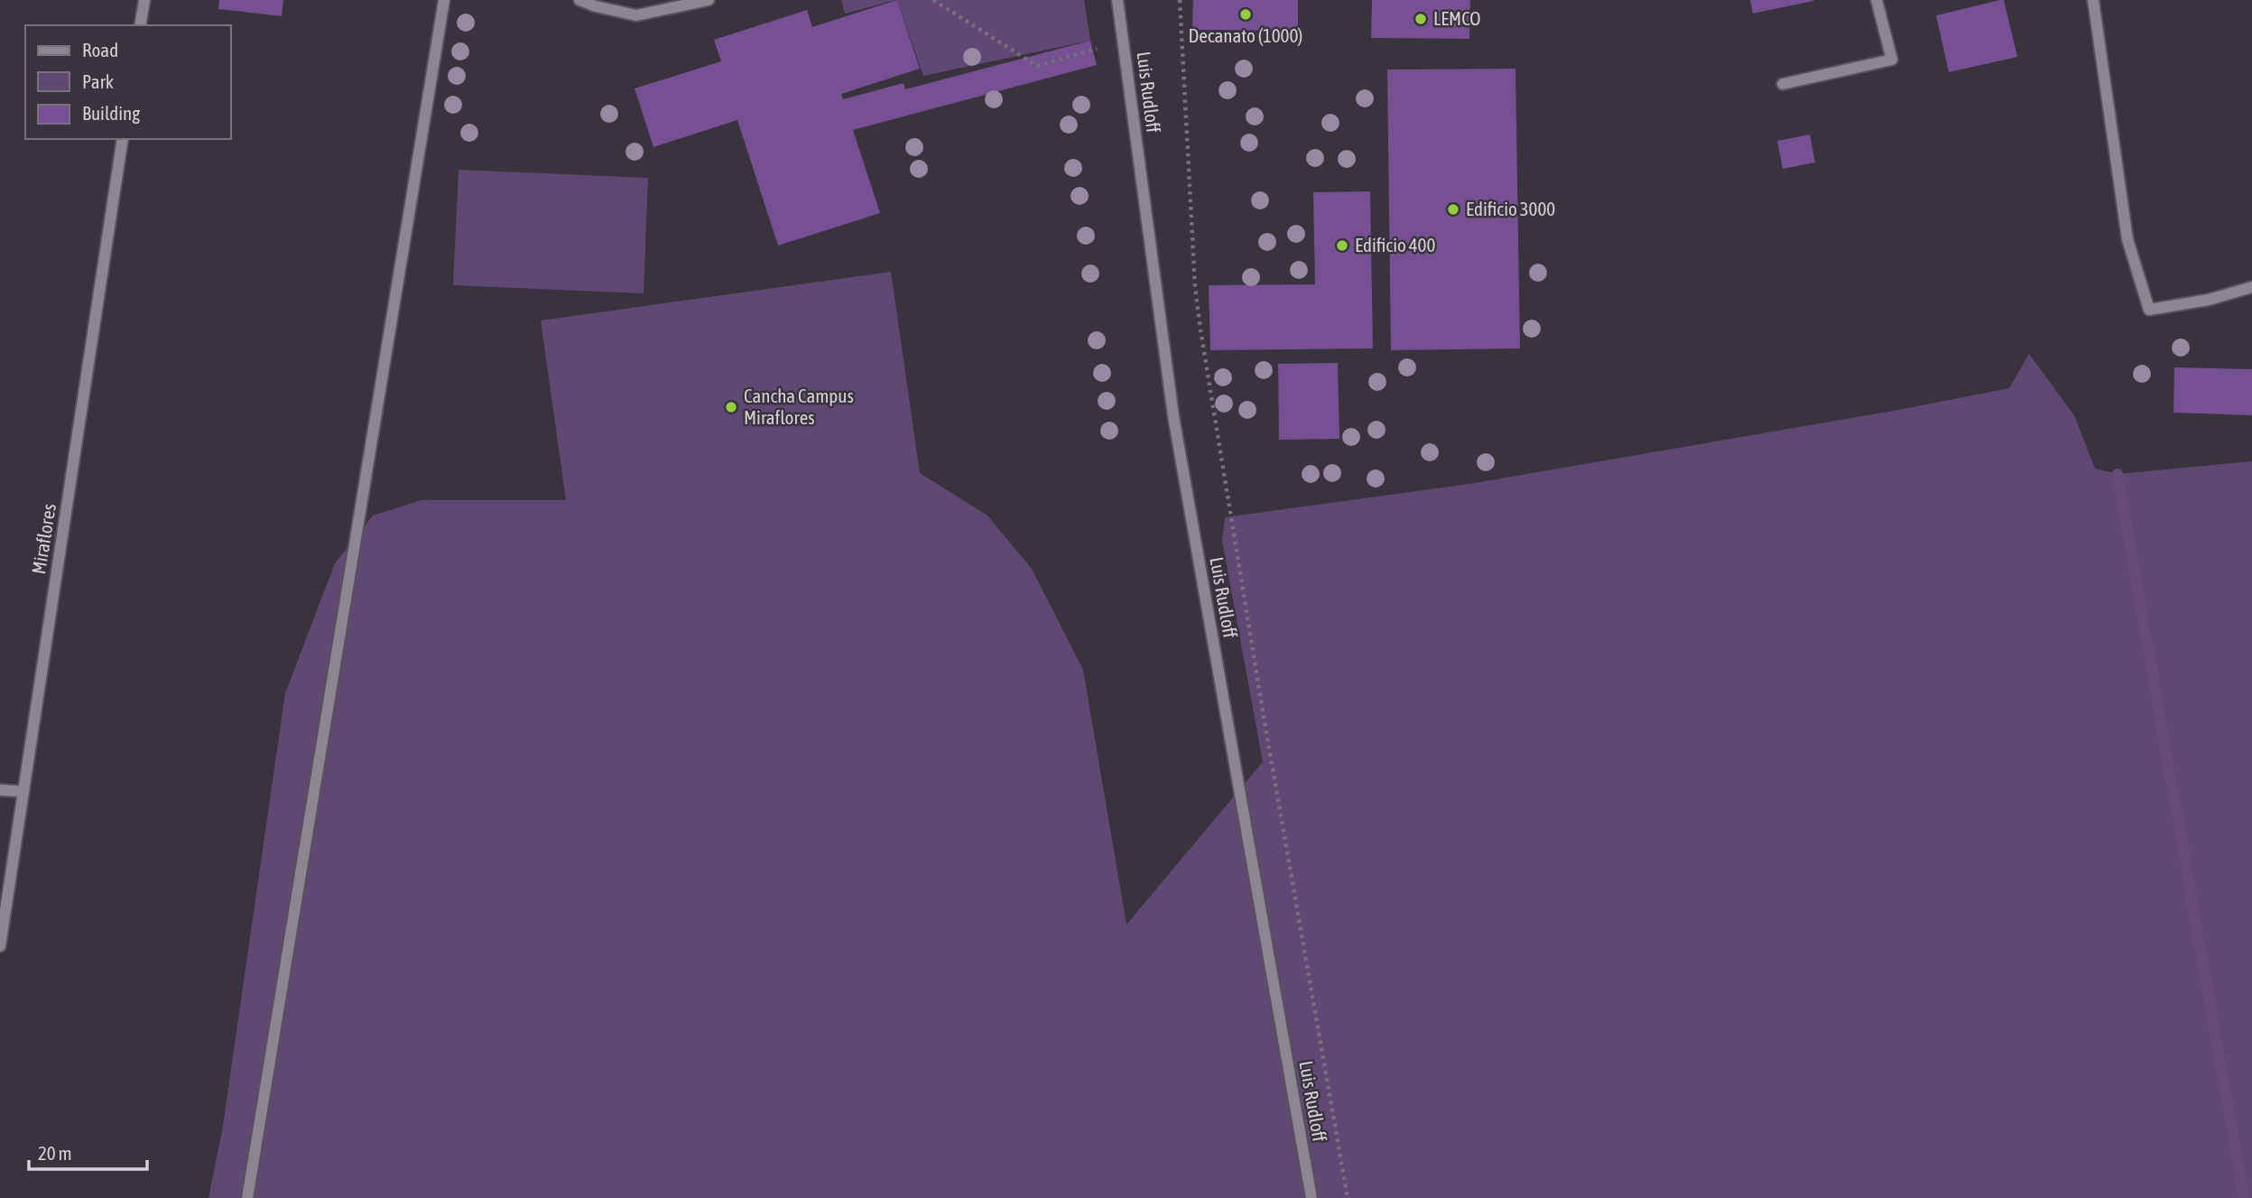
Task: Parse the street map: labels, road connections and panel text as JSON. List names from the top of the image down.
{
  "streets": {
    "street": ["Luis Rudloff", "Miraflores"]
  },
  "places": [
    "Decanato (1000)",
    "LEMCO",
    "Edificio 3000",
    "Edificio 400",
    "Cancha Campus Miraflores"
  ],
  "legend": ["Road", "Park", "Building"],
  "scale_bar": "20 m"
}
